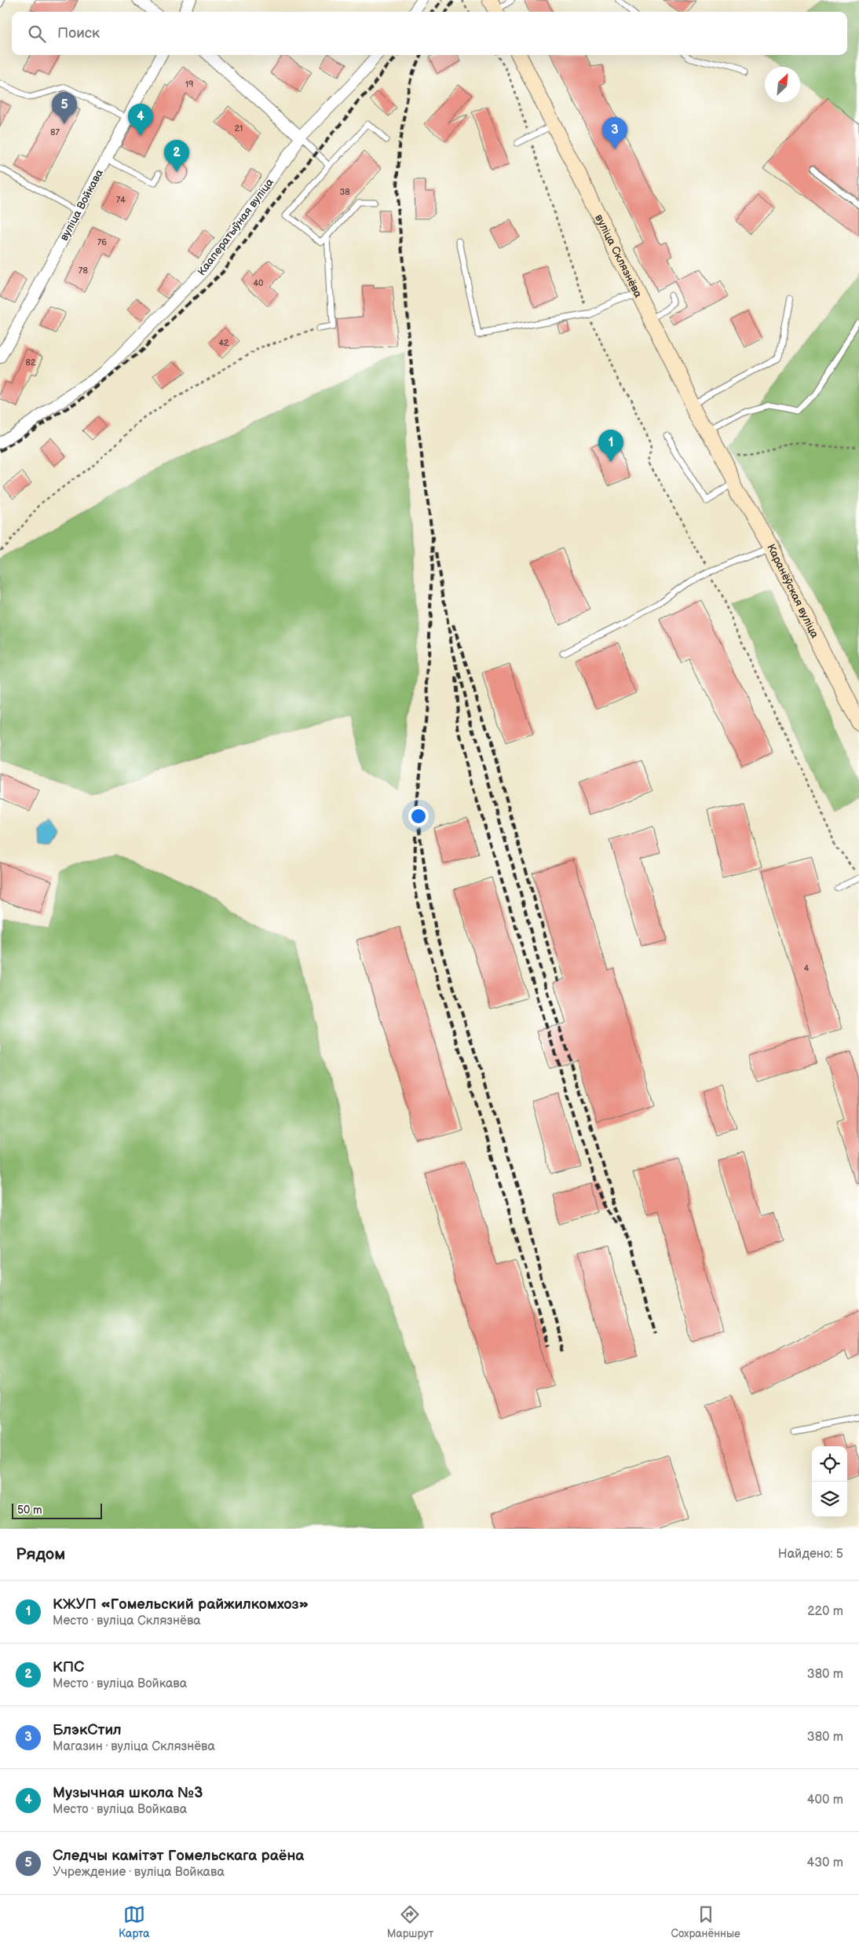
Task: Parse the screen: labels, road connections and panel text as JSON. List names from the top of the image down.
{
  "streets": {
    "main road": ["вуліца Склязнёва", "Каранёўская вуліца"],
    "street": ["вуліца Войкава", "Кааператыўная вуліца"]
  },
  "crossings": [
    ["вуліца Склязнёва", "Каранёўская вуліца"]
  ],
  "house_numbers": [
    "19",
    "21",
    "87",
    "38",
    "74",
    "76",
    "78",
    "40",
    "42",
    "82",
    "4"
  ],
  "scale_bar": "50 m",
  "north": "top right",
  "page": {
    "search": "Поиск",
    "pins": [
      "5",
      "4",
      "3",
      "2",
      "1"
    ],
    "scale": "50 m",
    "heading": ["Рядом", "Найдено: 5"],
    "list": [
      {
        "mark": "1",
        "name": "КЖУП «Гомельский райжилкомхоз»",
        "note": "Место · вуліца Склязнёва",
        "value": "220 m"
      },
      {
        "mark": "2",
        "name": "КПС",
        "note": "Место · вуліца Войкава",
        "value": "380 m"
      },
      {
        "mark": "3",
        "name": "БлэкСтил",
        "note": "Магазин · вуліца Склязнёва",
        "value": "380 m"
      },
      {
        "mark": "4",
        "name": "Музычная школа №3",
        "note": "Место · вуліца Войкава",
        "value": "400 m"
      },
      {
        "mark": "5",
        "name": "Следчы камітэт Гомельскага раёна",
        "note": "Учреждение · вуліца Войкава",
        "value": "430 m"
      }
    ],
    "nav": ["Карта", "Маршрут", "Сохранённые"]
  }
}
